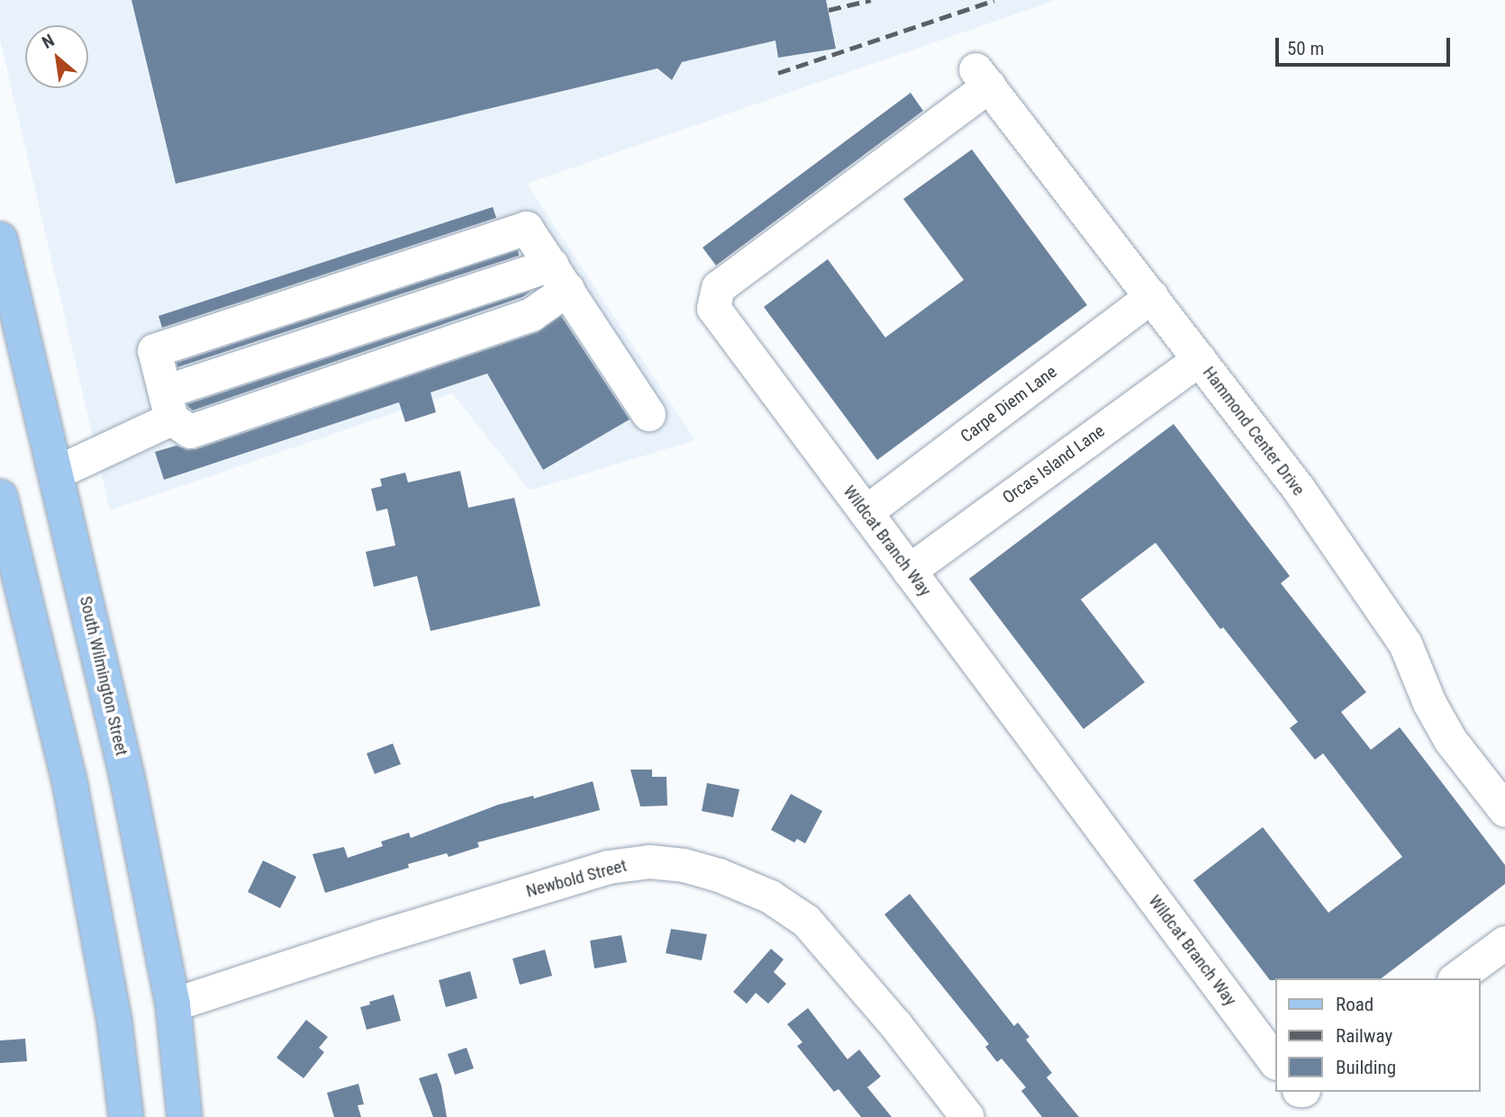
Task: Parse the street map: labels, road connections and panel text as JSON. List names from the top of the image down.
{
  "streets": {
    "main road": ["South Wilmington Street"],
    "street": [
      "Carpe Diem Lane",
      "Hammond Center Drive",
      "Orcas Island Lane",
      "Wildcat Branch Way",
      "Newbold Street"
    ]
  },
  "crossings": [
    ["Carpe Diem Lane", "Hammond Center Drive"],
    ["Carpe Diem Lane", "Wildcat Branch Way"],
    ["Hammond Center Drive", "Orcas Island Lane"],
    ["Hammond Center Drive", "Wildcat Branch Way"],
    ["Orcas Island Lane", "Wildcat Branch Way"],
    ["South Wilmington Street", "Newbold Street"]
  ],
  "legend": ["Road", "Railway", "Building"],
  "scale_bar": "50 m",
  "north": "top left"
}
